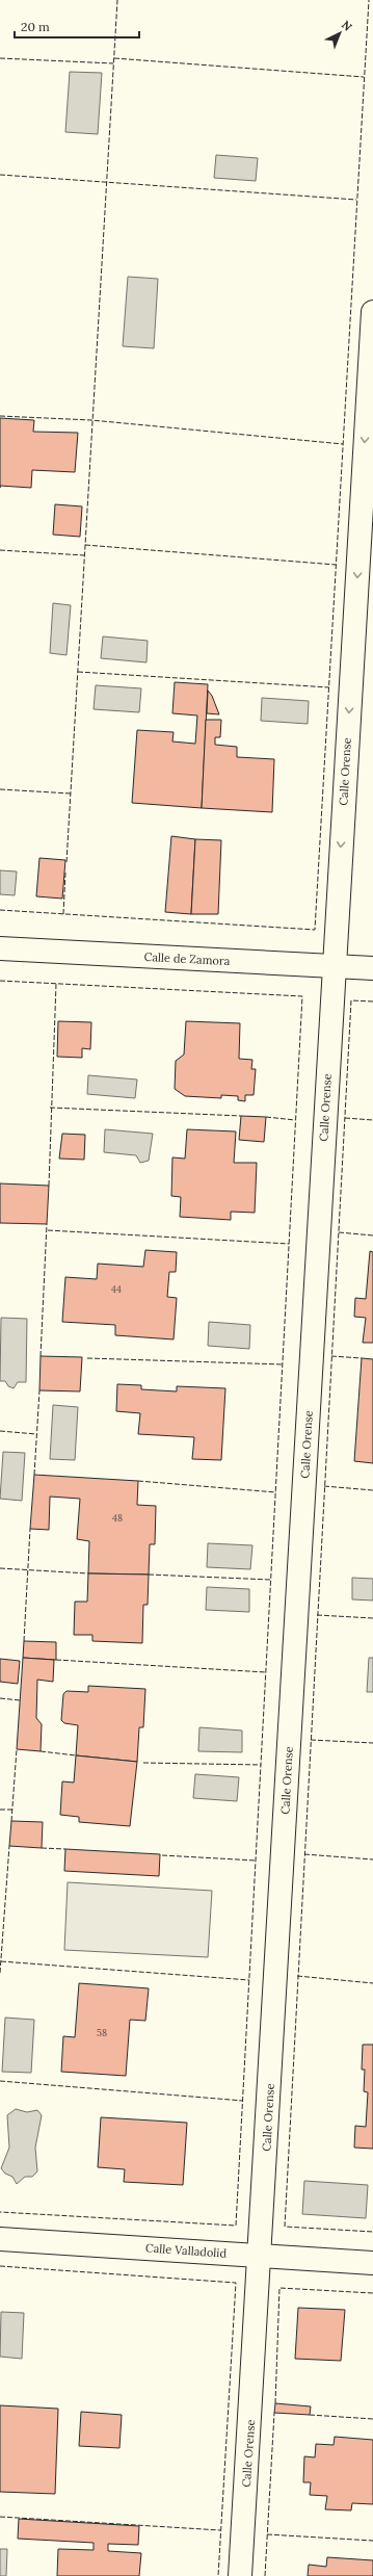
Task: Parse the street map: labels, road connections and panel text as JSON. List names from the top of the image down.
{
  "streets": {
    "street": ["Calle Orense", "Calle de Zamora", "Calle Valladolid"]
  },
  "crossings": [
    ["Calle Orense", "Calle de Zamora"],
    ["Calle Orense", "Calle Valladolid"]
  ],
  "house_numbers": ["44", "48", "58"],
  "scale_bar": "20 m",
  "north": "top right"
}
